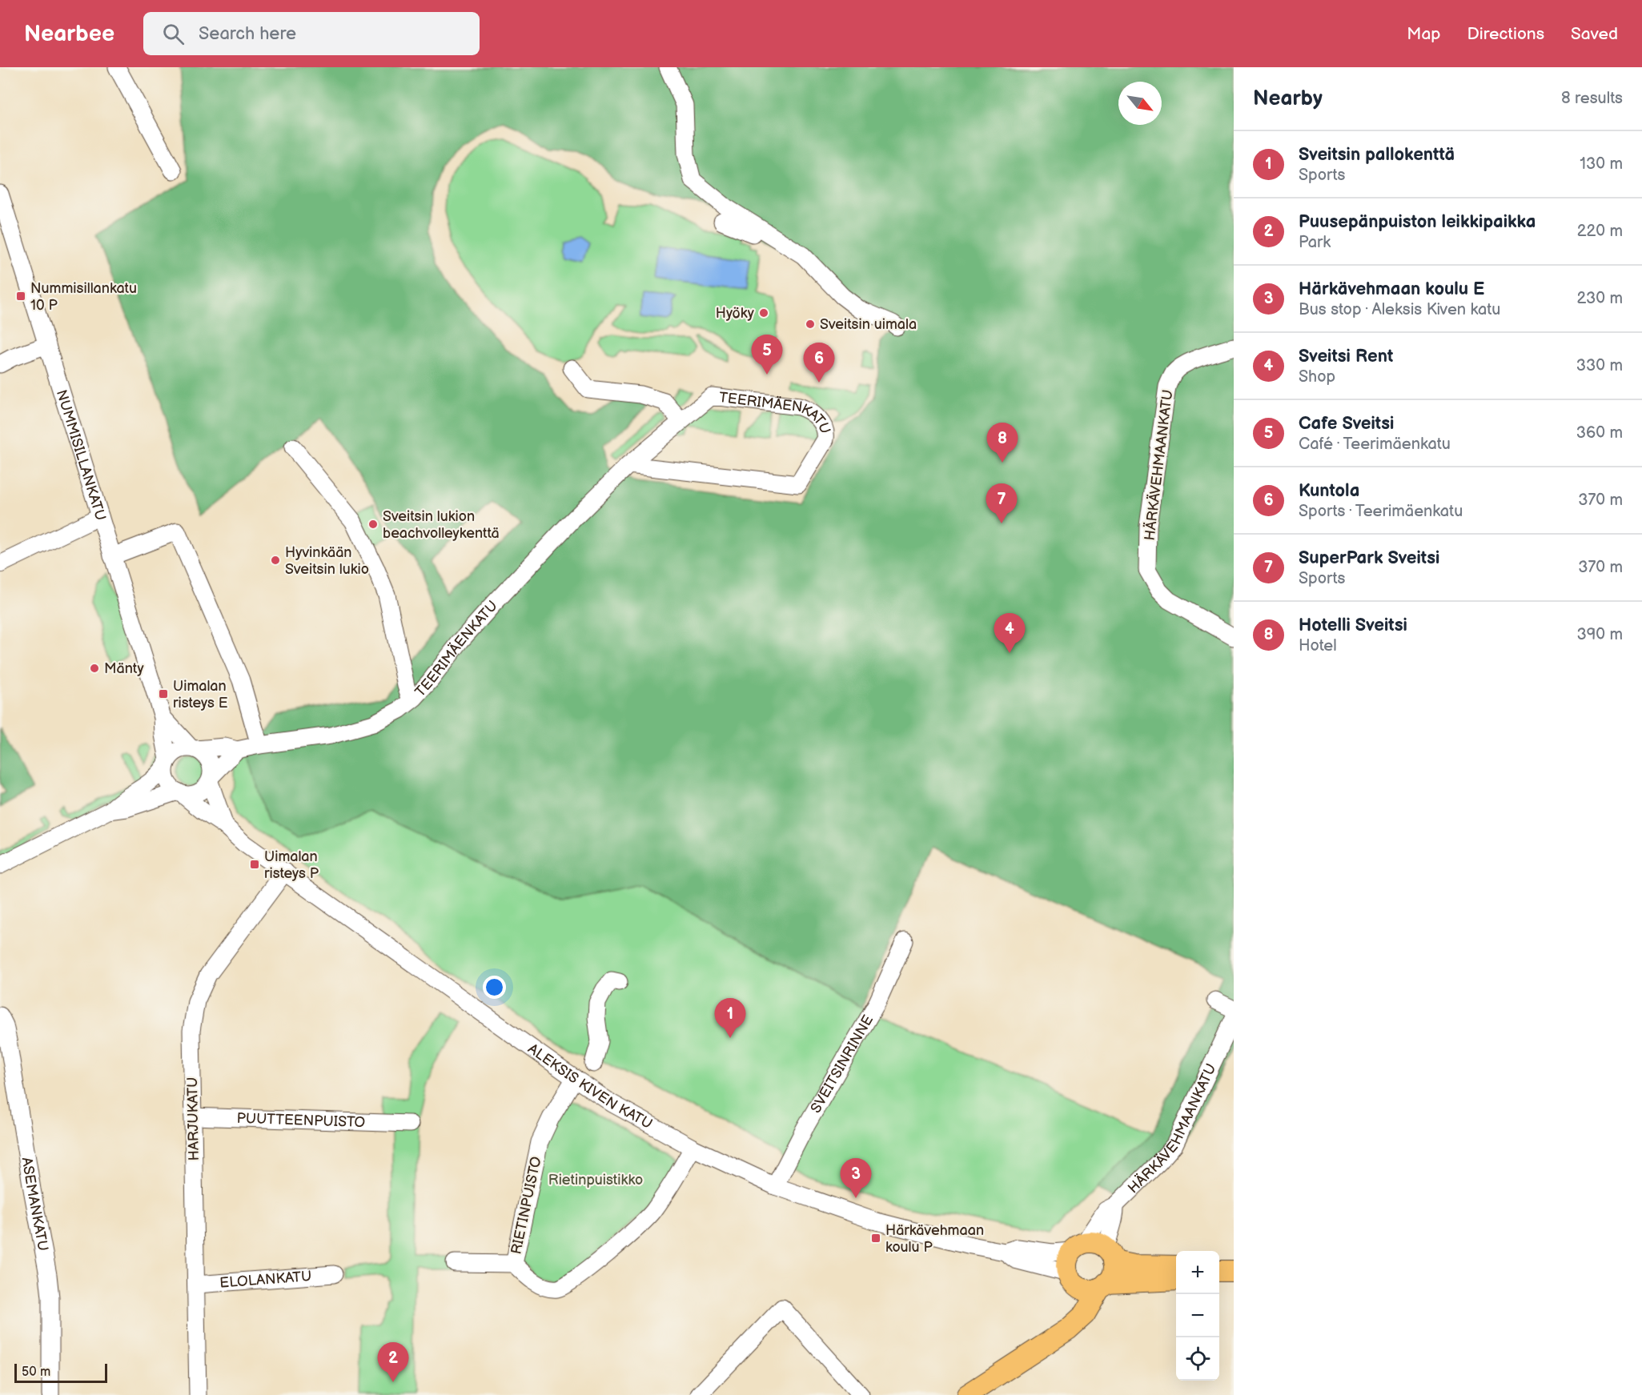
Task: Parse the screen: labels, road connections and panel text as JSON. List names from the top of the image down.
{
  "streets": {
    "street": [
      "TEERIMÄENKATU",
      "NUMMISILLANKATU",
      "HÄRKÄVEHMAANKATU",
      "SVEITSINRINNE",
      "ALEKSIS KIVEN KATU",
      "HARJUKATU",
      "PUUTTEENPUISTO",
      "ASEMANKATU",
      "RIETINPUISTO",
      "ELOLANKATU"
    ]
  },
  "crossings": [
    ["TEERIMÄENKATU", "NUMMISILLANKATU"],
    ["TEERIMÄENKATU", "ALEKSIS KIVEN KATU"],
    ["NUMMISILLANKATU", "ALEKSIS KIVEN KATU"],
    ["HÄRKÄVEHMAANKATU", "ALEKSIS KIVEN KATU"],
    ["SVEITSINRINNE", "ALEKSIS KIVEN KATU"],
    ["ALEKSIS KIVEN KATU", "HARJUKATU"],
    ["ALEKSIS KIVEN KATU", "RIETINPUISTO"],
    ["HARJUKATU", "PUUTTEENPUISTO"],
    ["HARJUKATU", "ELOLANKATU"]
  ],
  "parks": ["Rietinpuistikko"],
  "places": {
    "transit": [
      "Nummisillankatu 10 P",
      "Uimalan risteys E",
      "Uimalan risteys P",
      "Härkävehmaan koulu P"
    ],
    "other": [
      "Hyöky",
      "Sveitsin uimala",
      "Sveitsin lukion beachvolleykenttä",
      "Hyvinkään Sveitsin lukio",
      "Mänty"
    ]
  },
  "scale_bar": "50 m",
  "north": "bottom right",
  "page": {
    "header": "Nearbee",
    "search": "Search here",
    "nav": ["Map", "Directions", "Saved"],
    "heading": ["Nearby", "8 results"],
    "list": [
      {
        "mark": "1",
        "name": "Sveitsin pallokenttä",
        "note": "Sports",
        "value": "130 m"
      },
      {
        "mark": "2",
        "name": "Puusepänpuiston leikkipaikka",
        "note": "Park",
        "value": "220 m"
      },
      {
        "mark": "3",
        "name": "Härkävehmaan koulu E",
        "note": "Bus stop · Aleksis Kiven katu",
        "value": "230 m"
      },
      {
        "mark": "4",
        "name": "Sveitsi Rent",
        "note": "Shop",
        "value": "330 m"
      },
      {
        "mark": "5",
        "name": "Cafe Sveitsi",
        "note": "Café · Teerimäenkatu",
        "value": "360 m"
      },
      {
        "mark": "6",
        "name": "Kuntola",
        "note": "Sports · Teerimäenkatu",
        "value": "370 m"
      },
      {
        "mark": "7",
        "name": "SuperPark Sveitsi",
        "note": "Sports",
        "value": "370 m"
      },
      {
        "mark": "8",
        "name": "Hotelli Sveitsi",
        "note": "Hotel",
        "value": "390 m"
      }
    ],
    "pins": [
      "5",
      "6",
      "8",
      "7",
      "4",
      "1",
      "3",
      "2"
    ],
    "map_buttons": ["+", "−"],
    "scale": "50 m"
  }
}
